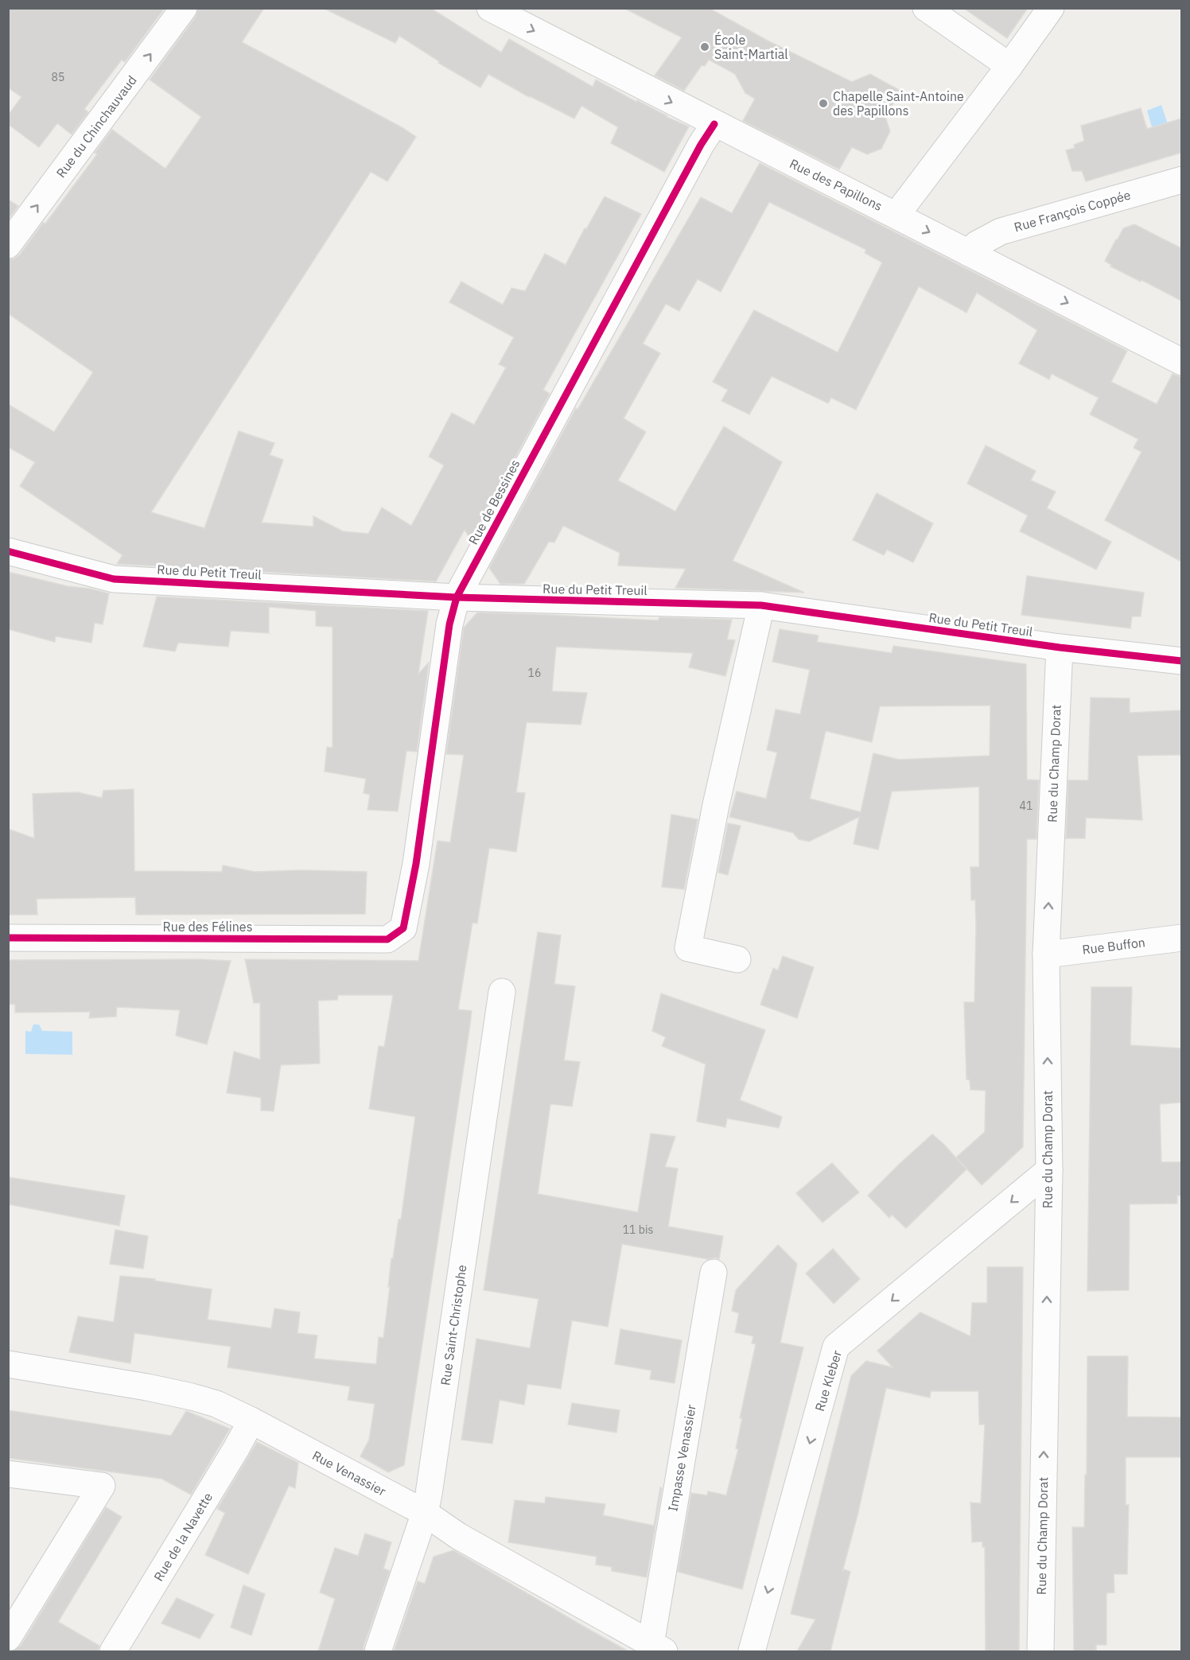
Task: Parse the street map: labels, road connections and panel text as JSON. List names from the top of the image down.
{
  "streets": {
    "street": [
      "Rue du Chinchauvaud",
      "Rue des Papillons",
      "Rue François Coppée",
      "Rue de Bessines",
      "Rue du Petit Treuil",
      "Rue du Champ Dorat",
      "Rue des Félines",
      "Rue Buffon",
      "Rue Saint-Christophe",
      "Rue Kleber",
      "Impasse Venassier",
      "Rue Venassier",
      "Rue de la Navette"
    ]
  },
  "crossings": [
    ["Rue des Papillons", "Rue François Coppée"],
    ["Rue des Papillons", "Rue de Bessines"],
    ["Rue de Bessines", "Rue du Petit Treuil"],
    ["Rue de Bessines", "Rue des Félines"],
    ["Rue du Petit Treuil", "Rue du Champ Dorat"],
    ["Rue du Champ Dorat", "Rue Buffon"],
    ["Rue du Champ Dorat", "Rue Kleber"],
    ["Rue Saint-Christophe", "Rue Venassier"],
    ["Impasse Venassier", "Rue Venassier"],
    ["Rue Venassier", "Rue de la Navette"]
  ],
  "one_way": [
    "Rue du Chinchauvaud",
    "Rue des Papillons",
    "Rue du Champ Dorat",
    "Rue Kleber"
  ],
  "places": ["École Saint-Martial", "Chapelle Saint-Antoine des Papillons"],
  "house_numbers": [
    "85",
    "16",
    "41",
    "11 bis"
  ]
}
